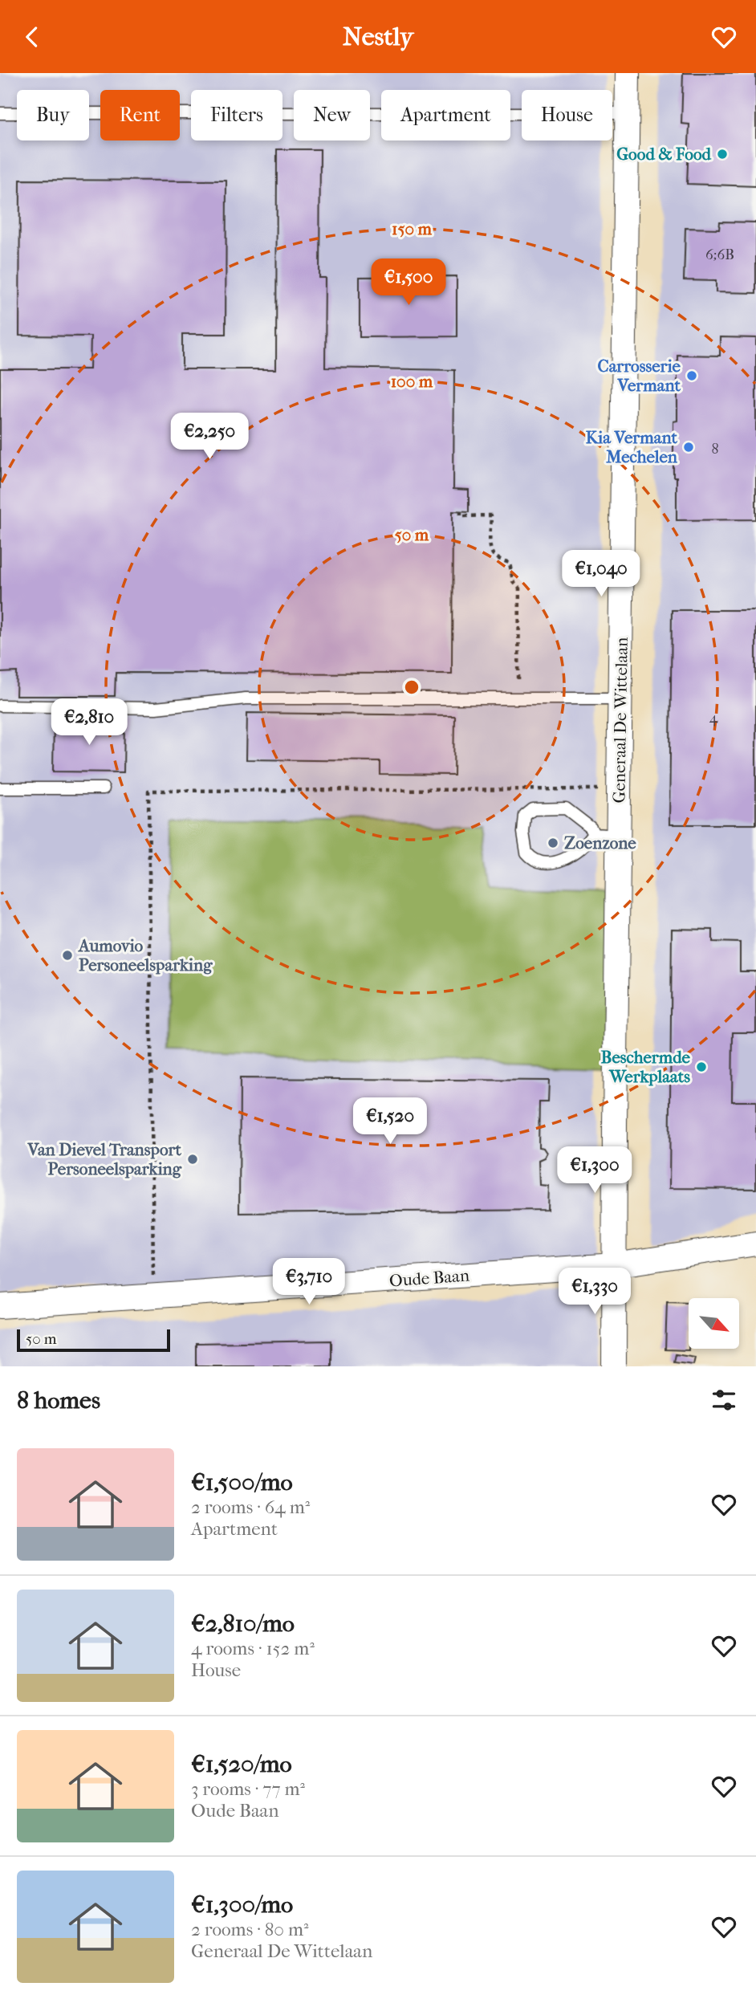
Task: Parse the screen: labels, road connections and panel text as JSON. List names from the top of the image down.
{
  "streets": {
    "street": ["Generaal De Wittelaan", "Oude Baan"]
  },
  "crossings": [
    ["Generaal De Wittelaan", "Oude Baan"]
  ],
  "places": [
    "Good & Food",
    "Carrosserie Vermant",
    "Kia Vermant Mechelen",
    "Zoenzone",
    "Aumovio Personeelsparking",
    "Beschermde Werkplaats",
    "Van Dievel Transport Personeelsparking"
  ],
  "house_numbers": ["6;6B", "8", "4"],
  "scale_bar": "50 m",
  "north": "bottom right",
  "page": {
    "header": "Nestly",
    "chip": [
      "Buy",
      "Rent",
      "Filters",
      "New",
      "Apartment",
      "House"
    ],
    "price": [
      "€1,500",
      "€2,250",
      "€1,040",
      "€2,810",
      "€1,520",
      "€1,300",
      "€3,710",
      "€1,330"
    ],
    "scale": "50 m",
    "heading": "8 homes",
    "list": [
      {
        "name": "€1,500/mo",
        "note": "2 rooms · 64 m² · Apartment"
      },
      {
        "name": "€2,810/mo",
        "note": "4 rooms · 152 m² · House"
      },
      {
        "name": "€1,520/mo",
        "note": "3 rooms · 77 m² · Oude Baan"
      },
      {
        "name": "€1,300/mo",
        "note": "2 rooms · 80 m² · Generaal De Wittelaan"
      }
    ]
  },
  "rings": ["150 m", "100 m", "50 m"]
}
